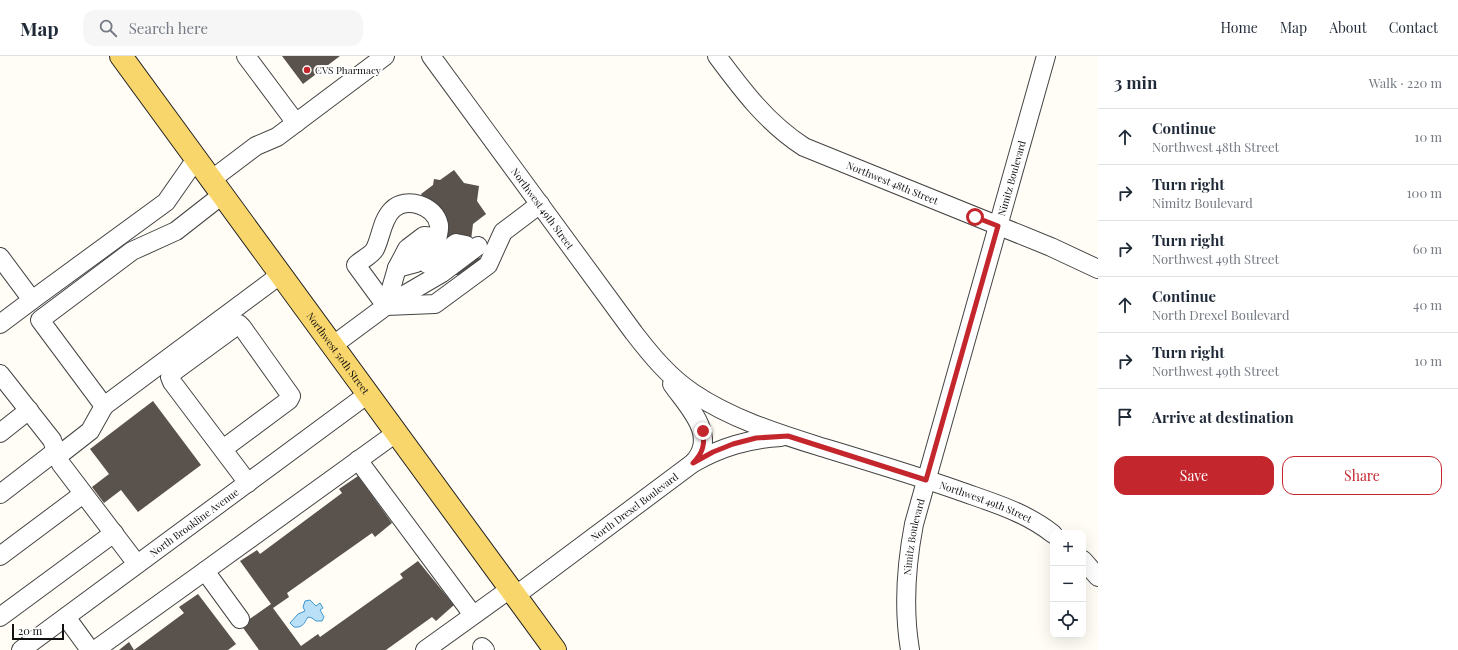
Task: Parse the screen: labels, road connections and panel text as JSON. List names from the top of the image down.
{
  "streets": {
    "main road": ["Northwest 50th Street"],
    "street": [
      "Nimitz Boulevard",
      "Northwest 48th Street",
      "Northwest 49th Street",
      "North Drexel Boulevard",
      "North Brookline Avenue"
    ]
  },
  "crossings": [
    ["Nimitz Boulevard", "Northwest 48th Street"],
    ["Nimitz Boulevard", "Northwest 49th Street"],
    ["Northwest 49th Street", "North Drexel Boulevard"],
    ["Northwest 50th Street", "North Drexel Boulevard"],
    ["Northwest 50th Street", "North Brookline Avenue"]
  ],
  "places": ["CVS Pharmacy"],
  "scale_bar": "20 m",
  "page": {
    "header": "Map",
    "search": "Search here",
    "nav": [
      "Home",
      "Map",
      "About",
      "Contact"
    ],
    "heading": ["3 min", "Walk · 220 m"],
    "list": [
      ["Continue", "Northwest 48th Street", "10 m"],
      ["Turn right", "Nimitz Boulevard", "100 m"],
      ["Turn right", "Northwest 49th Street", "60 m"],
      ["Continue", "North Drexel Boulevard", "40 m"],
      ["Turn right", "Northwest 49th Street", "10 m"],
      "Arrive at destination"
    ],
    "buttons": ["Save", "Share"],
    "map_buttons": ["+", "−"],
    "scale": "20 m"
  }
}
